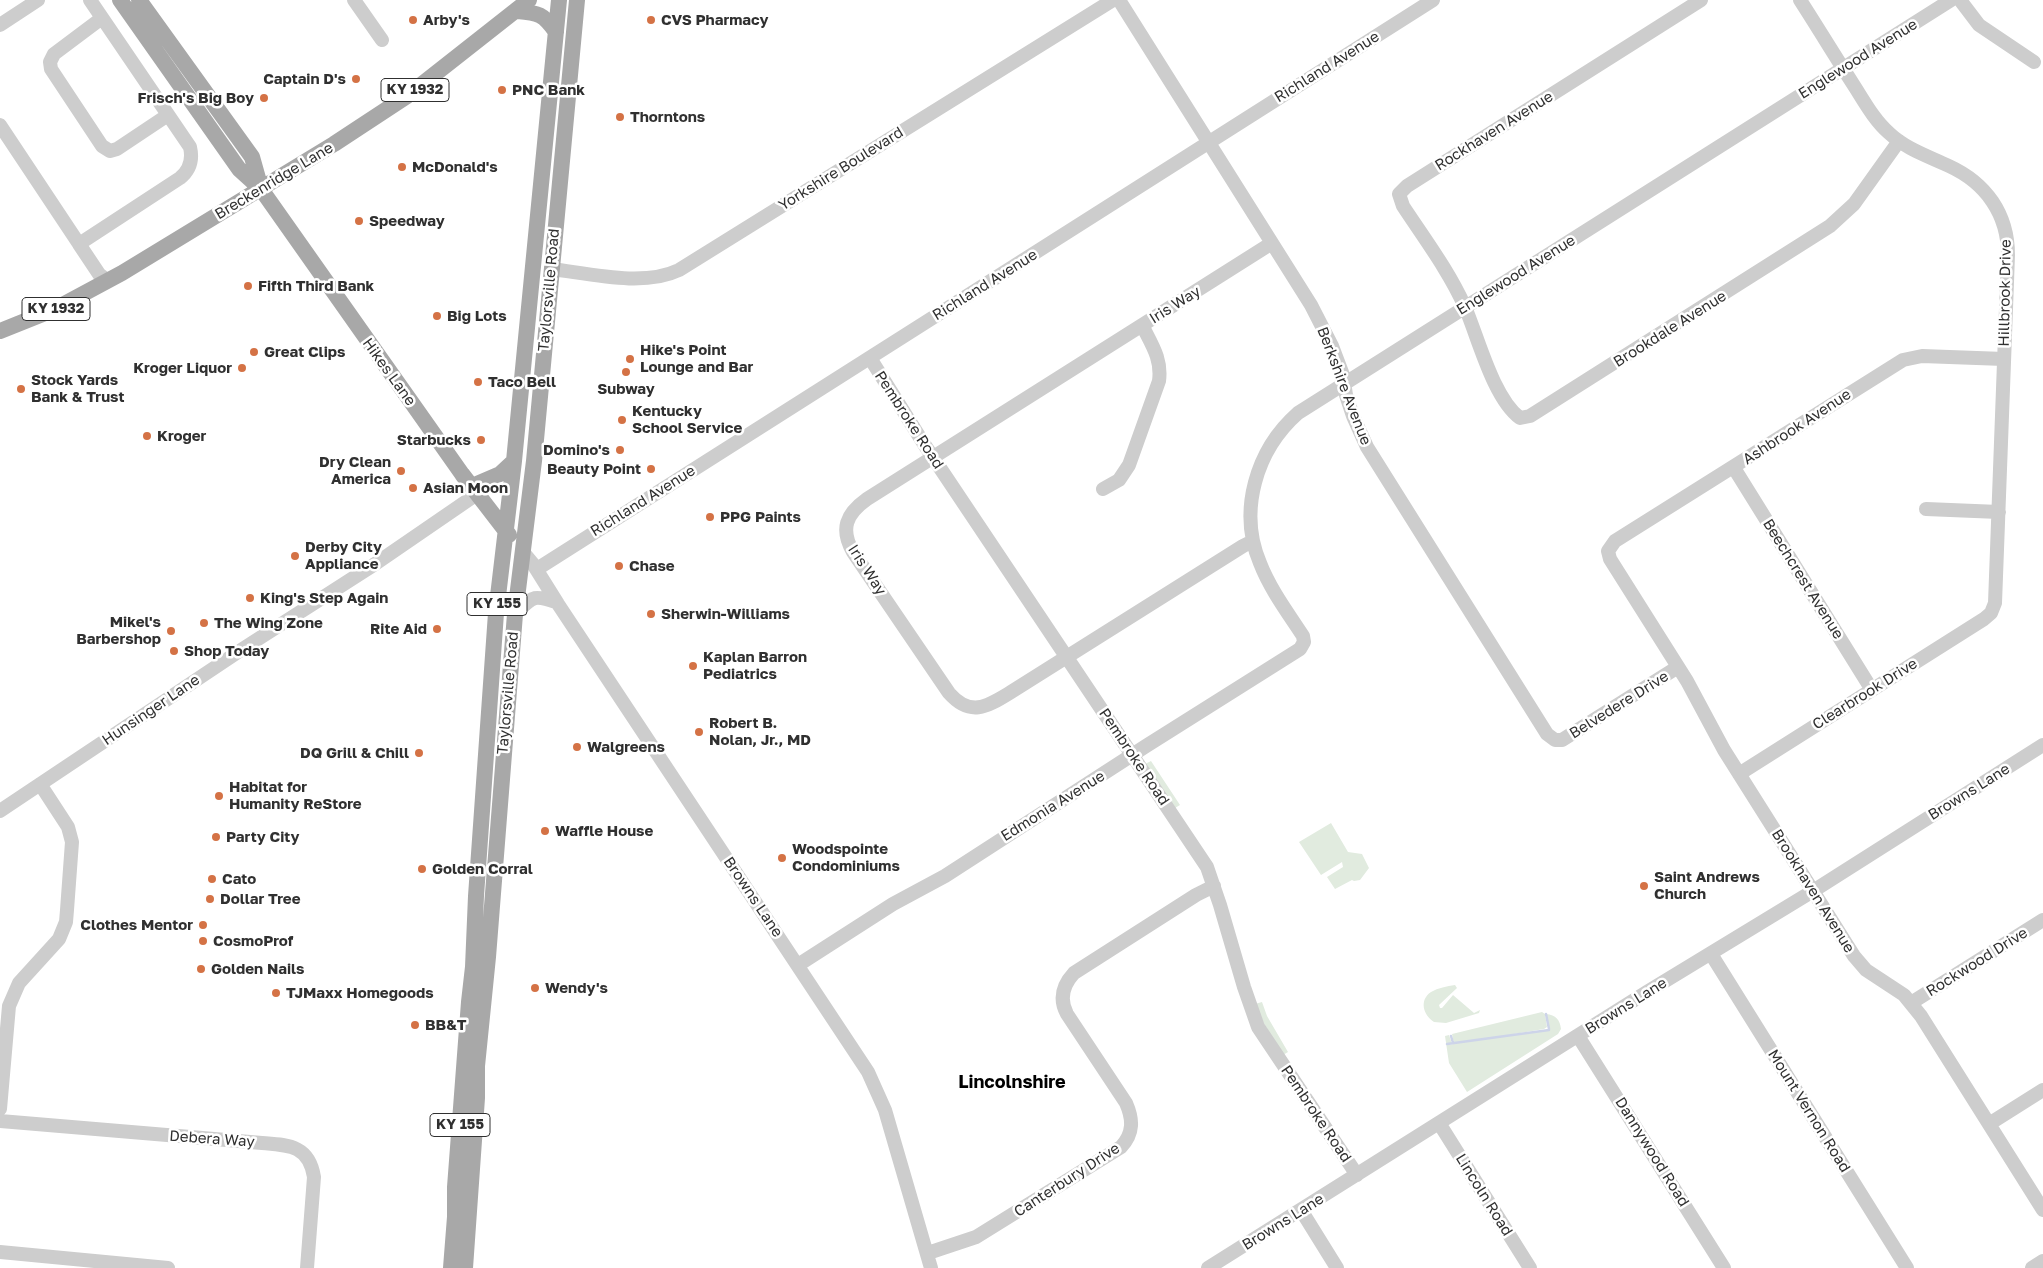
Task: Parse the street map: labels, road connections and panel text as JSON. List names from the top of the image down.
{
  "streets": {
    "main road": [
      "KY 1932",
      "Breckenridge Lane",
      "Taylorsville Road",
      "Hikes Lane",
      "KY 155"
    ],
    "street": [
      "Englewood Avenue",
      "Richland Avenue",
      "Rockhaven Avenue",
      "Yorkshire Boulevard",
      "Hillbrook Drive",
      "Iris Way",
      "Brookdale Avenue",
      "Berkshire Avenue",
      "Pembroke Road",
      "Ashbrook Avenue",
      "Beechcrest Avenue",
      "Clearbrook Drive",
      "Belvedere Drive",
      "Hunsinger Lane",
      "Browns Lane",
      "Edmonia Avenue",
      "Brookhaven Avenue",
      "Rockwood Drive",
      "Mount Vernon Road",
      "Debera Way",
      "Dannywood Road",
      "Canterbury Drive",
      "Lincoln Road"
    ]
  },
  "crossings": [
    ["Englewood Avenue", "Rockhaven Avenue"],
    ["Englewood Avenue", "Hillbrook Drive"],
    ["Englewood Avenue", "Iris Way"],
    ["Englewood Avenue", "Brookdale Avenue"],
    ["Englewood Avenue", "Berkshire Avenue"],
    ["Englewood Avenue", "Edmonia Avenue"],
    ["Richland Avenue", "Berkshire Avenue"],
    ["Richland Avenue", "Pembroke Road"],
    ["Richland Avenue", "Browns Lane"],
    ["Rockhaven Avenue", "Brookdale Avenue"],
    ["Yorkshire Boulevard", "Taylorsville Road"],
    ["Breckenridge Lane", "Hikes Lane"],
    ["Taylorsville Road", "Hikes Lane"],
    ["Taylorsville Road", "Browns Lane"],
    ["Hillbrook Drive", "Brookdale Avenue"],
    ["Hillbrook Drive", "Ashbrook Avenue"],
    ["Hillbrook Drive", "Clearbrook Drive"],
    ["Iris Way", "Berkshire Avenue"],
    ["Iris Way", "Pembroke Road"],
    ["Hikes Lane", "Hunsinger Lane"],
    ["Hikes Lane", "Browns Lane"],
    ["Berkshire Avenue", "Belvedere Drive"],
    ["Pembroke Road", "Browns Lane"],
    ["Pembroke Road", "Edmonia Avenue"],
    ["Pembroke Road", "Canterbury Drive"],
    ["Ashbrook Avenue", "Beechcrest Avenue"],
    ["Ashbrook Avenue", "Brookhaven Avenue"],
    ["Beechcrest Avenue", "Clearbrook Drive"],
    ["Clearbrook Drive", "Brookhaven Avenue"],
    ["Belvedere Drive", "Brookhaven Avenue"],
    ["Browns Lane", "Edmonia Avenue"],
    ["Browns Lane", "Brookhaven Avenue"],
    ["Browns Lane", "Mount Vernon Road"],
    ["Browns Lane", "Dannywood Road"],
    ["Browns Lane", "Canterbury Drive"],
    ["Browns Lane", "Lincoln Road"],
    ["Brookhaven Avenue", "Rockwood Drive"]
  ],
  "districts": ["Lincolnshire"],
  "places": [
    "Arby's",
    "CVS Pharmacy",
    "Captain D's",
    "PNC Bank",
    "Frisch's Big Boy",
    "Thorntons",
    "McDonald's",
    "Speedway",
    "Fifth Third Bank",
    "Big Lots",
    "Great Clips",
    "Hike's Point Lounge and Bar",
    "Kroger Liquor",
    "Subway",
    "Taco Bell",
    "Stock Yards Bank & Trust",
    "Kentucky School Service",
    "Kroger",
    "Starbucks",
    "Domino's",
    "Beauty Point",
    "Dry Clean America",
    "Asian Moon",
    "PPG Paints",
    "Derby City Appliance",
    "Chase",
    "King's Step Again",
    "Sherwin-Williams",
    "The Wing Zone",
    "Rite Aid",
    "Mikel's Barbershop",
    "Shop Today",
    "Kaplan Barron Pediatrics",
    "Robert B. Nolan, Jr., MD",
    "Walgreens",
    "DQ Grill & Chill",
    "Habitat for Humanity ReStore",
    "Waffle House",
    "Party City",
    "Woodspointe Condominiums",
    "Golden Corral",
    "Cato",
    "Saint Andrews Church",
    "Dollar Tree",
    "Clothes Mentor",
    "CosmoProf",
    "Golden Nails",
    "Wendy's",
    "TJMaxx Homegoods",
    "BB&T"
  ]
}
